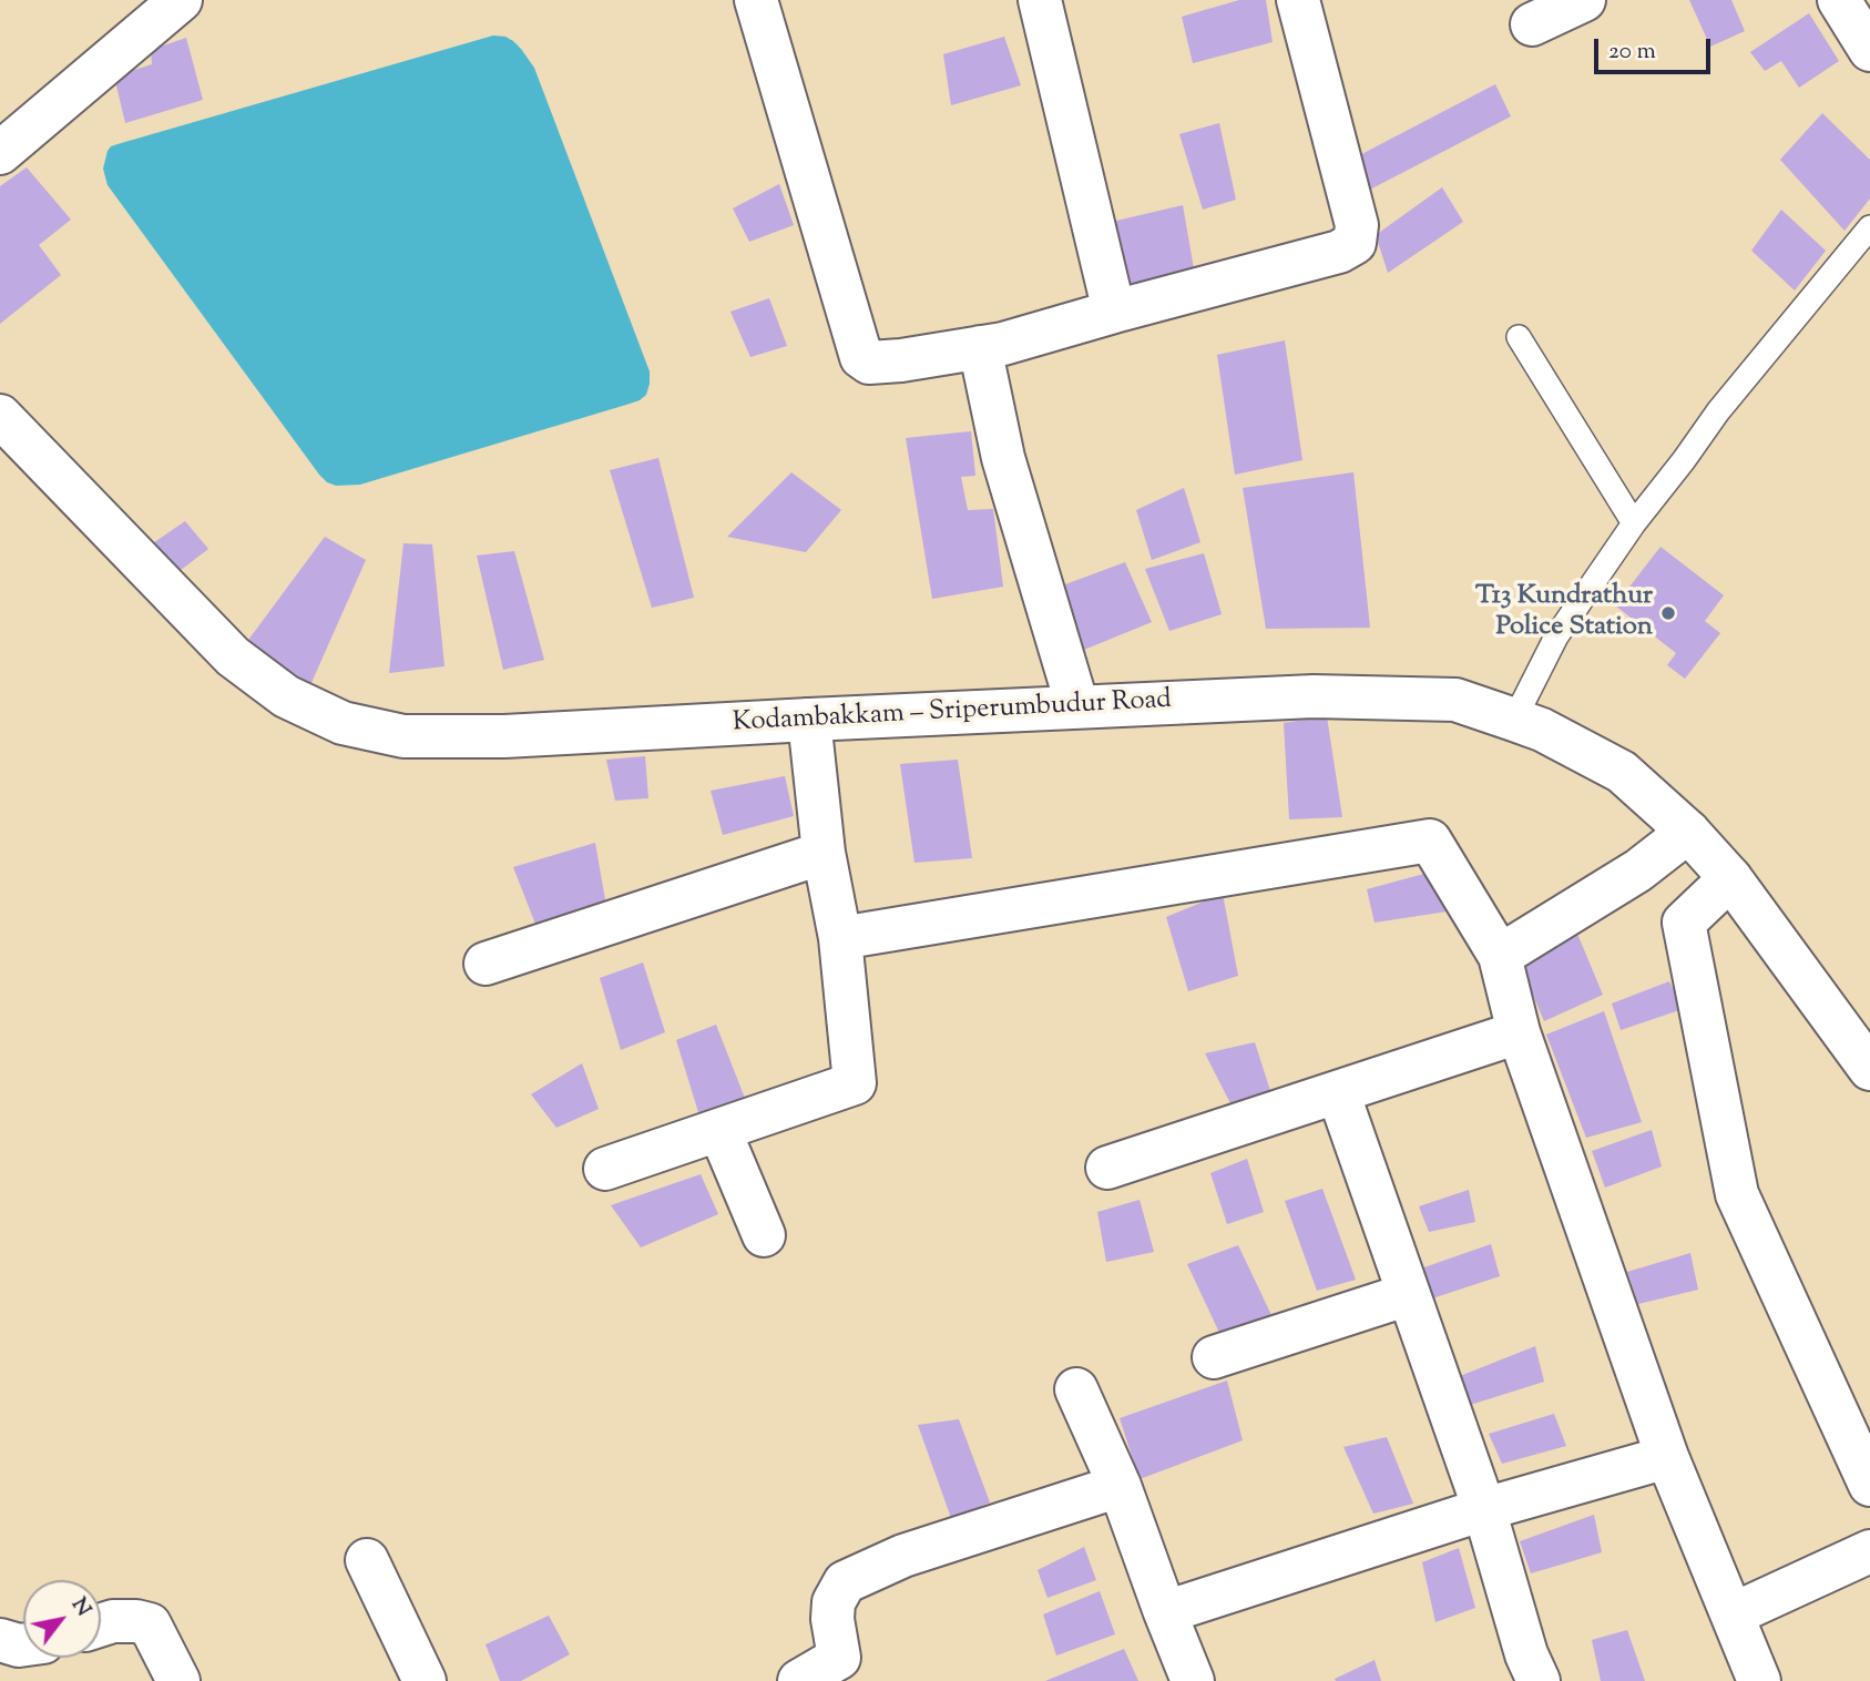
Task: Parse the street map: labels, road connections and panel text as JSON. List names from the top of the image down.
{
  "streets": {
    "street": ["Kodambakkam – Sriperumbudur Road"]
  },
  "places": ["T13 Kundrathur Police Station"],
  "scale_bar": "20 m",
  "north": "top right"
}
